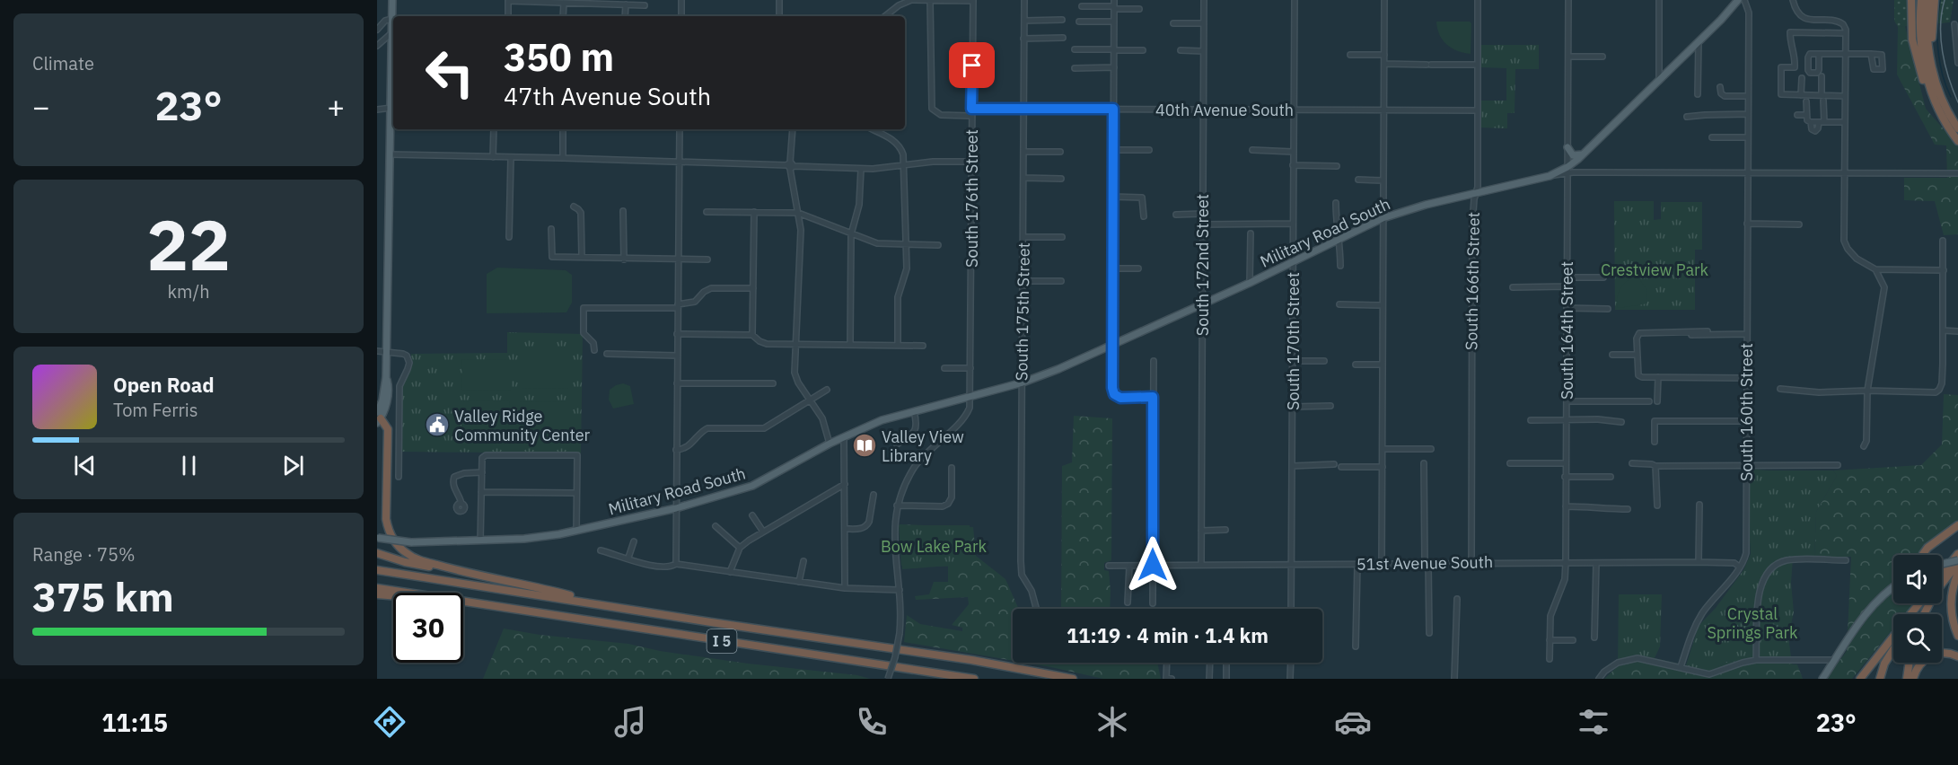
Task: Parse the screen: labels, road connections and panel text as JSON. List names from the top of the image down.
{
  "streets": {
    "highway": ["I 5"],
    "main road": ["Military Road South"],
    "street": [
      "40th Avenue South",
      "South 176th Street",
      "South 172nd Street",
      "South 166th Street",
      "South 175th Street",
      "South 164th Street",
      "South 170th Street",
      "South 160th Street",
      "51st Avenue South"
    ]
  },
  "crossings": [
    ["40th Avenue South", "South 176th Street"],
    ["40th Avenue South", "South 172nd Street"],
    ["40th Avenue South", "South 166th Street"],
    ["40th Avenue South", "South 175th Street"],
    ["40th Avenue South", "South 170th Street"],
    ["South 176th Street", "Military Road South"],
    ["Military Road South", "South 172nd Street"],
    ["Military Road South", "South 166th Street"],
    ["Military Road South", "South 175th Street"],
    ["Military Road South", "South 164th Street"],
    ["Military Road South", "South 170th Street"],
    ["South 172nd Street", "51st Avenue South"],
    ["South 166th Street", "51st Avenue South"],
    ["South 164th Street", "51st Avenue South"],
    ["South 170th Street", "51st Avenue South"],
    ["South 160th Street", "51st Avenue South"]
  ],
  "parks": ["Crestview Park", "Bow Lake Park", "Crystal Springs Park"],
  "places": {
    "public building": ["Valley Ridge Community Center"],
    "library": ["Valley View Library"]
  },
  "page": {
    "tile": [
      "Climate",
      ["22", "km/h"],
      ["Range · 75%", "375 km"]
    ],
    "turn": ["350 m", "47th Avenue South"],
    "heat": ["−", "23°", "+"],
    "song": ["Open Road", "Tom Ferris"],
    "limit": "30",
    "trip": "11:19 · 4 min · 1.4 km",
    "tabs": ["11:15", "23°"]
  }
}
